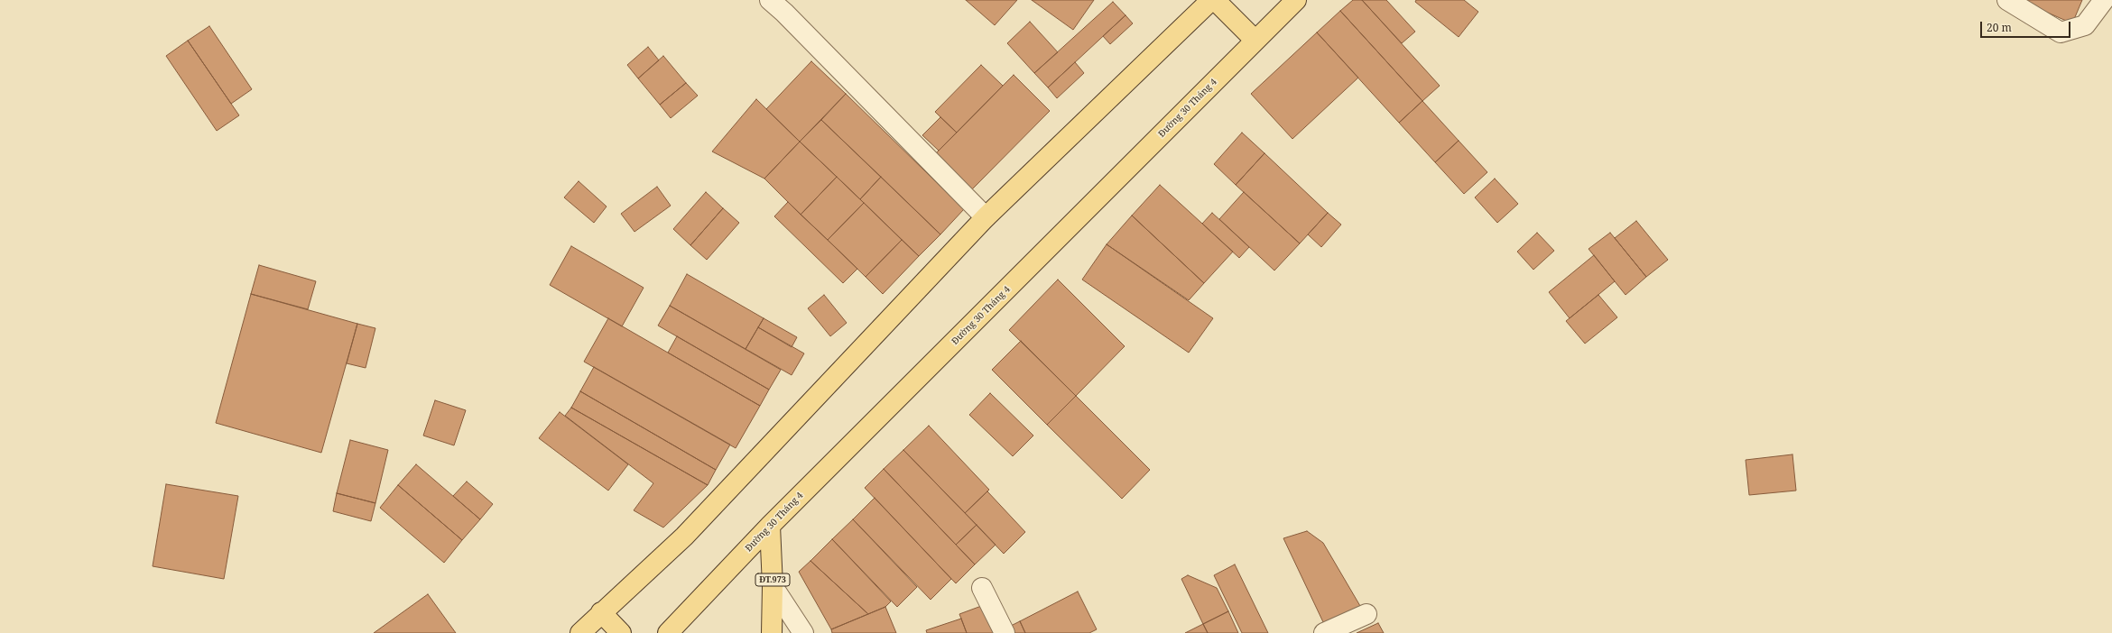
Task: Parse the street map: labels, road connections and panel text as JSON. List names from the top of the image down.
{
  "streets": {
    "main road": ["Đường 30 Tháng 4", "ĐT.973"]
  },
  "crossings": [
    ["Đường 30 Tháng 4", "ĐT.973"]
  ],
  "scale_bar": "20 m"
}
